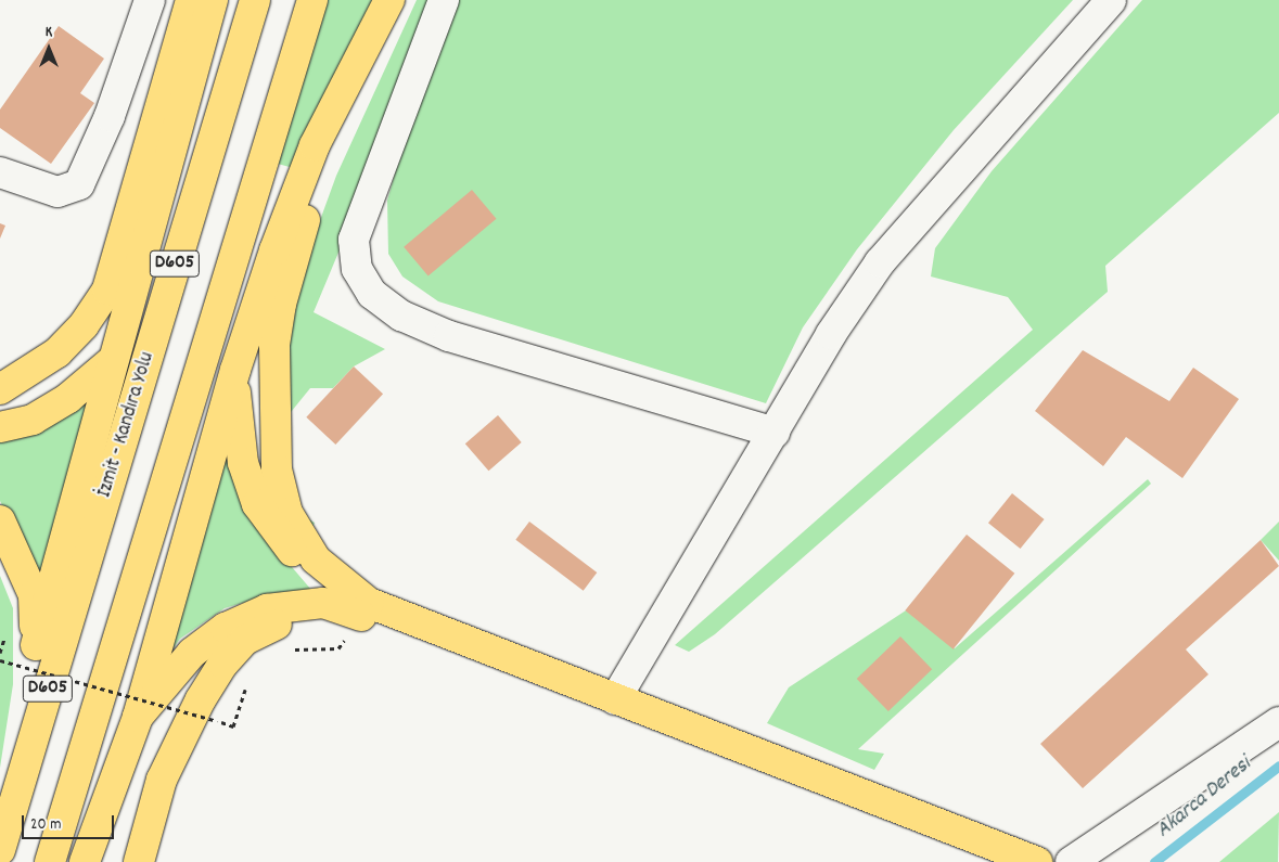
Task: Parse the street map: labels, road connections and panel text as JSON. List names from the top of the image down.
{
  "streets": {
    "main road": ["D605", "İzmit - Kandıra Yolu"]
  },
  "water": ["Akarca Deresi"],
  "scale_bar": "20 m",
  "north": "top"
}
